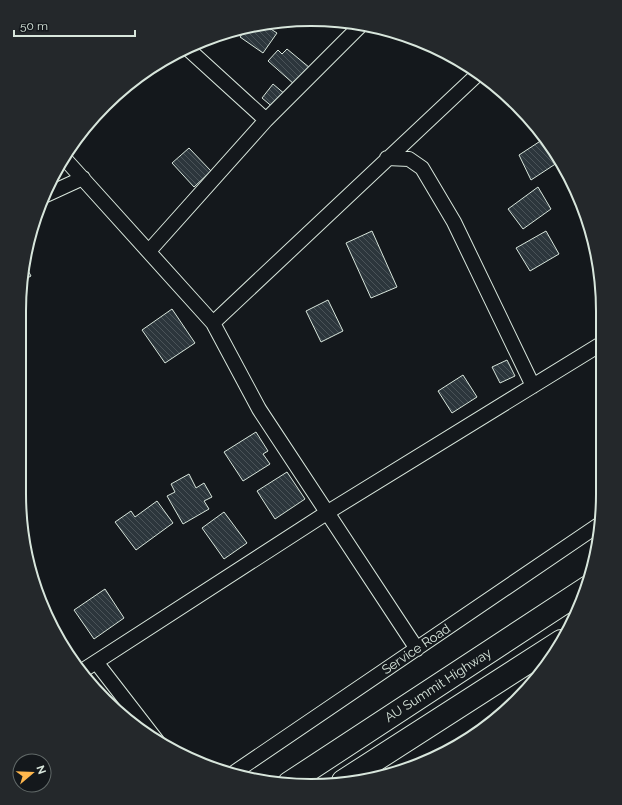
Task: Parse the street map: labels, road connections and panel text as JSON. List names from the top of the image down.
{
  "streets": {
    "main road": ["AU Summit Highway"],
    "street": ["Service Road"]
  },
  "scale_bar": "50 m",
  "north": "right"
}
